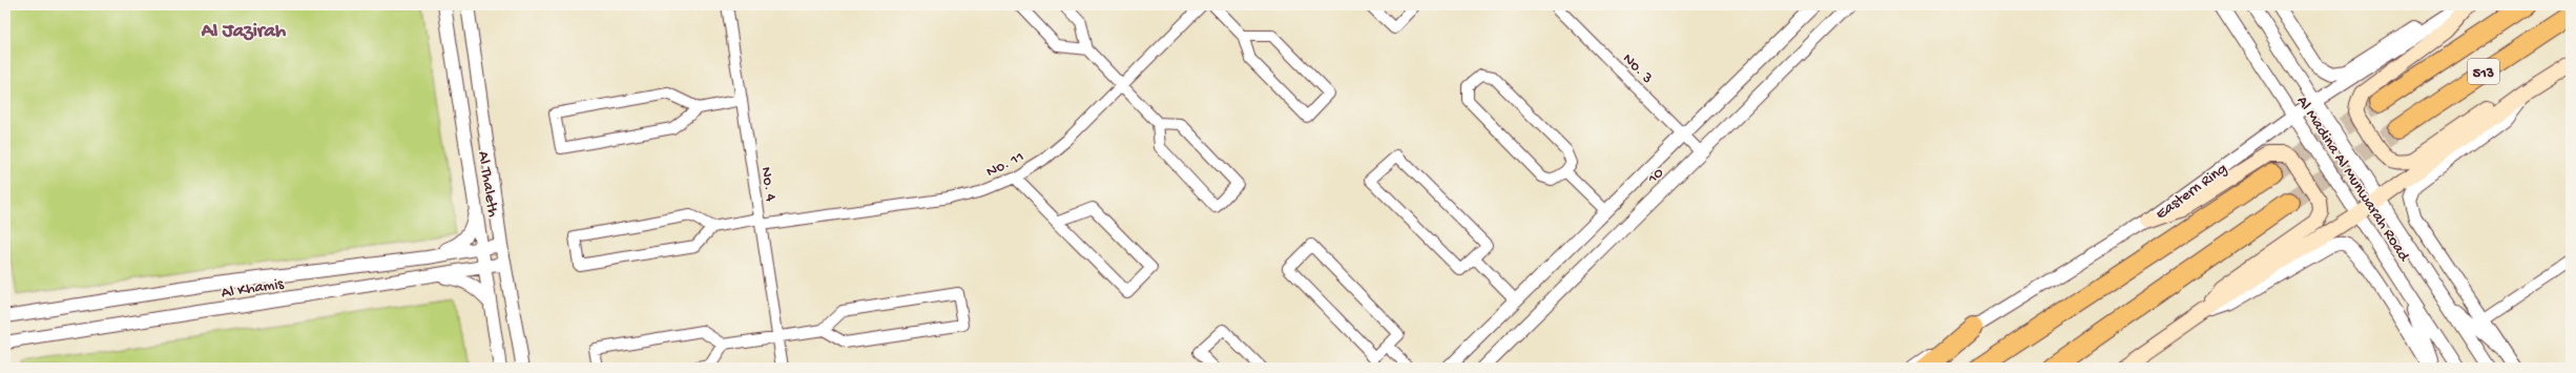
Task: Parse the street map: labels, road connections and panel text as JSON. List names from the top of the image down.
{
  "streets": {
    "highway": ["513", "Eastern Ring"],
    "street": [
      "No. 3",
      "No. 11",
      "10",
      "Al Madina Al Munwarah Road",
      "Al Thaleth",
      "No. 4",
      "Al Khamis"
    ]
  },
  "crossings": [
    ["No. 3", "10"],
    ["No. 11", "No. 4"],
    ["Al Madina Al Munwarah Road", "Eastern Ring"],
    ["Al Thaleth", "Al Khamis"]
  ],
  "districts": ["Al Jazirah"]
}
